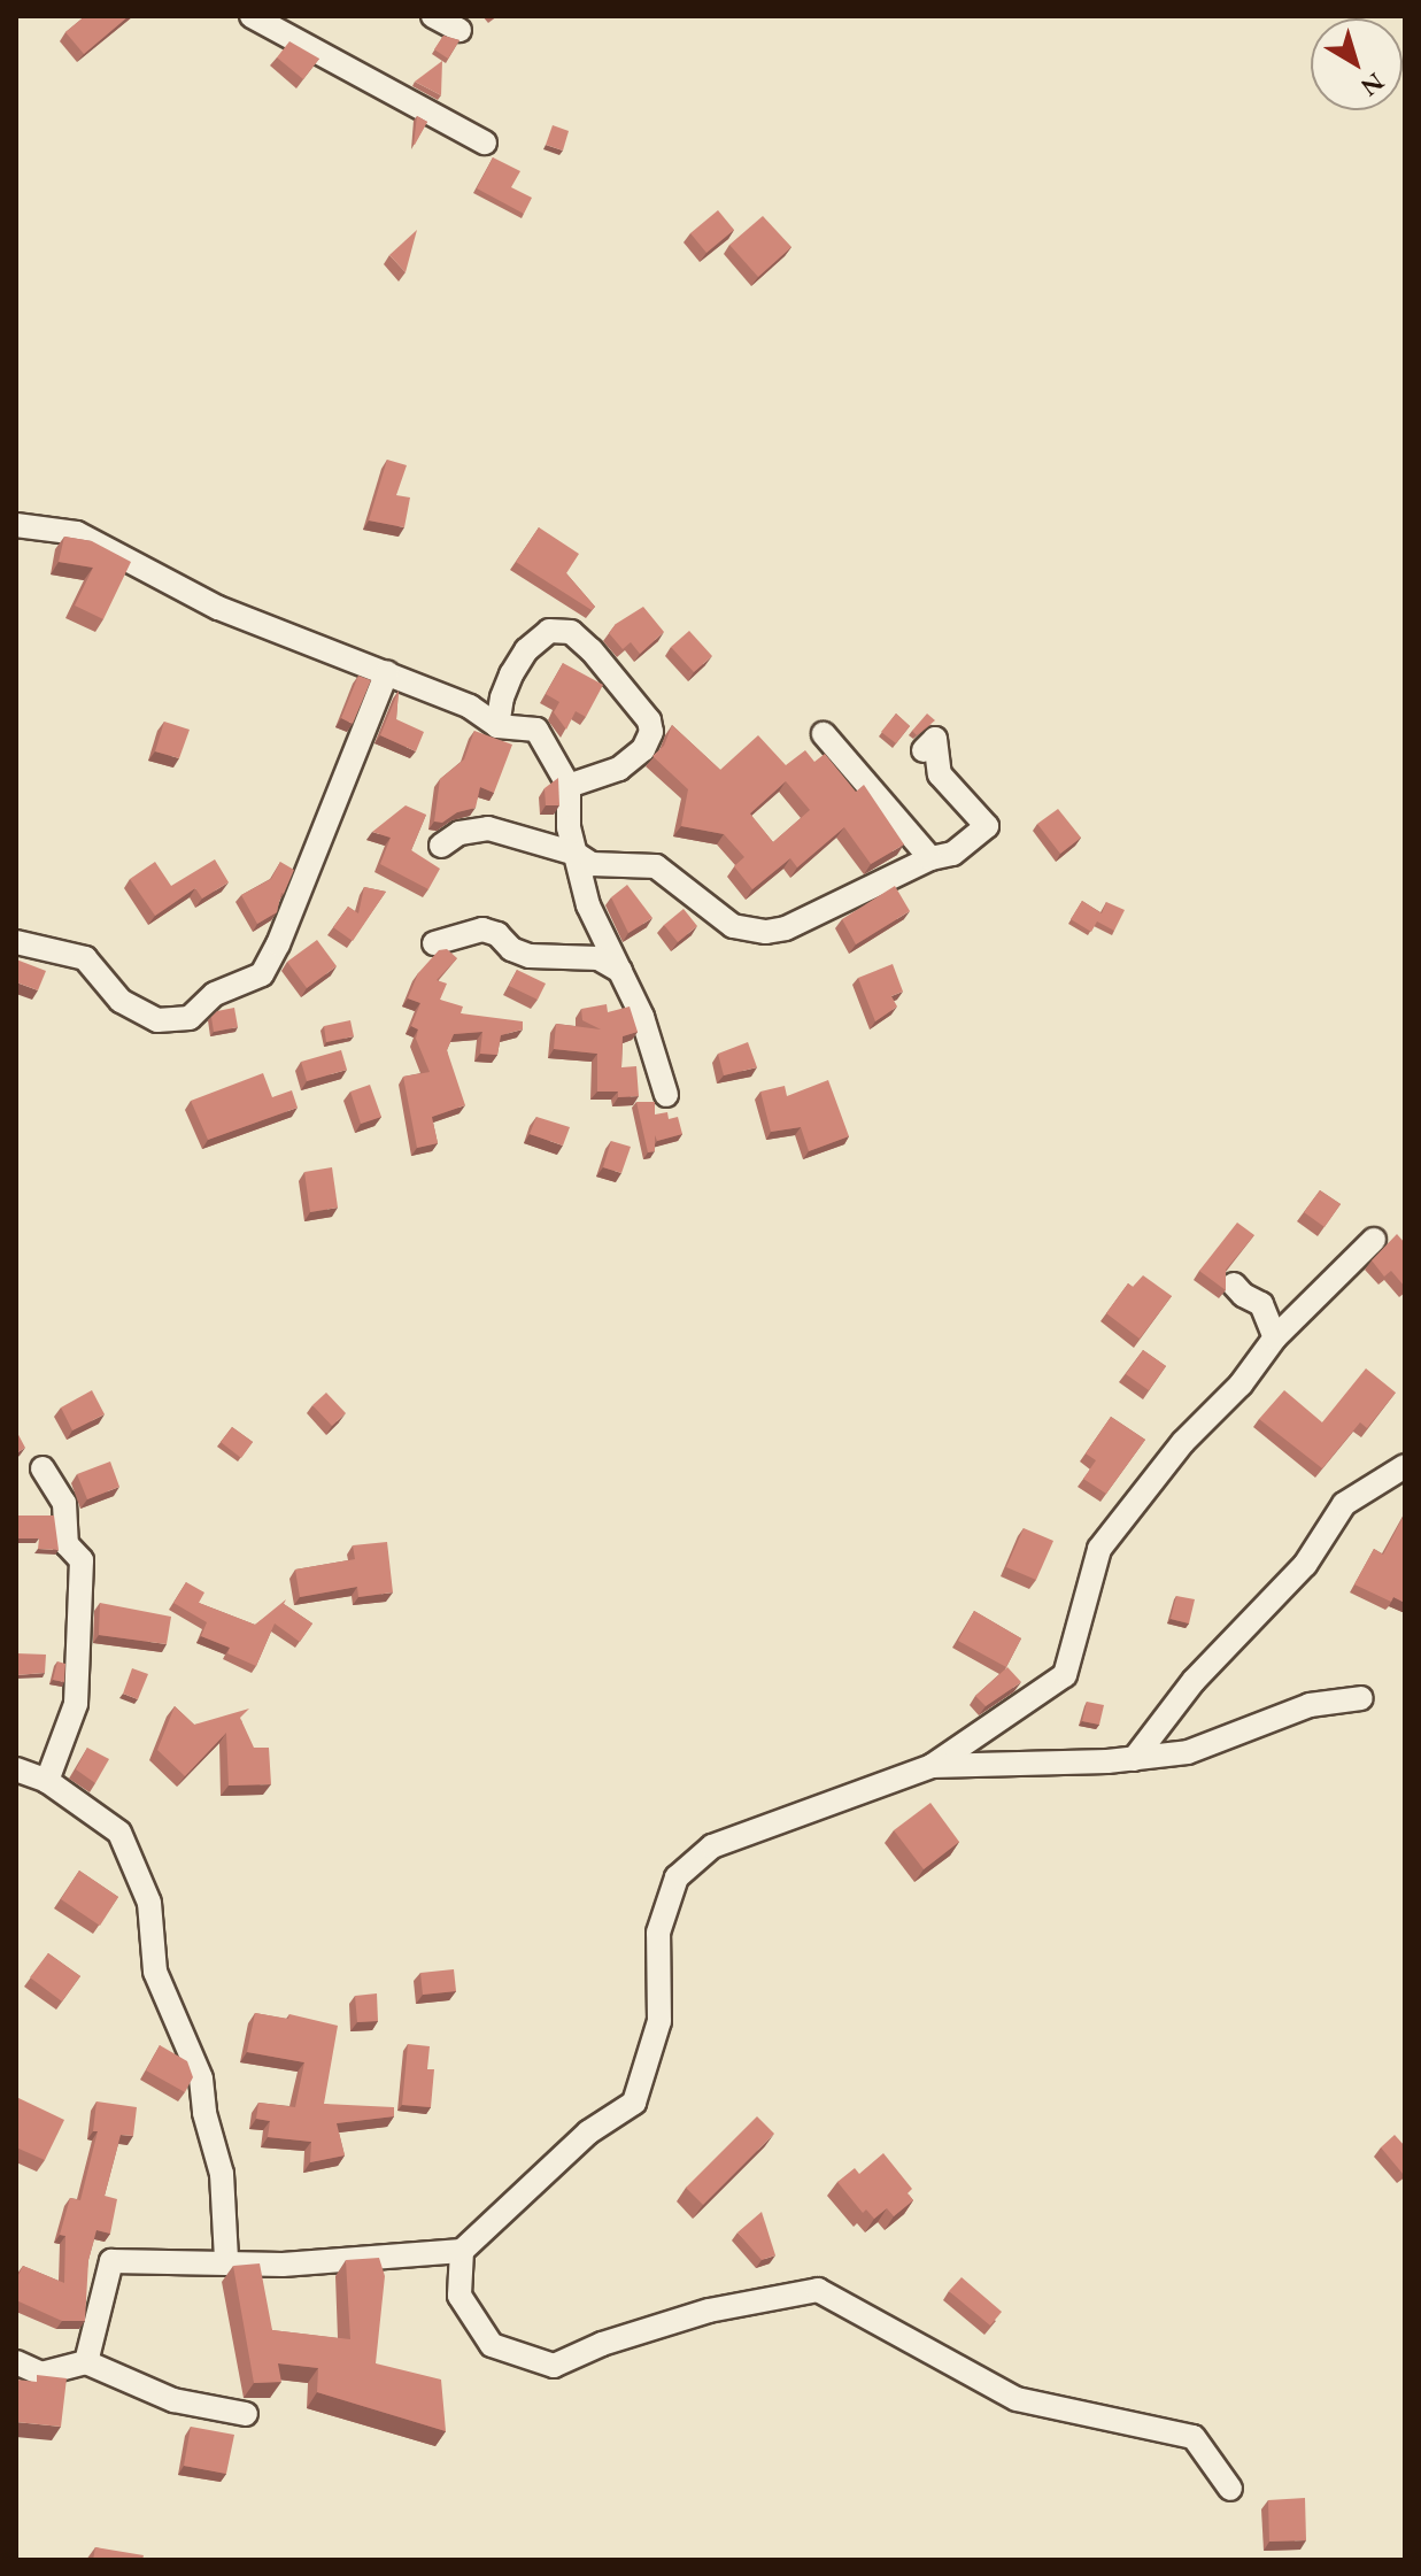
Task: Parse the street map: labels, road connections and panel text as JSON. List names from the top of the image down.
{
  "north": "bottom right"
}
